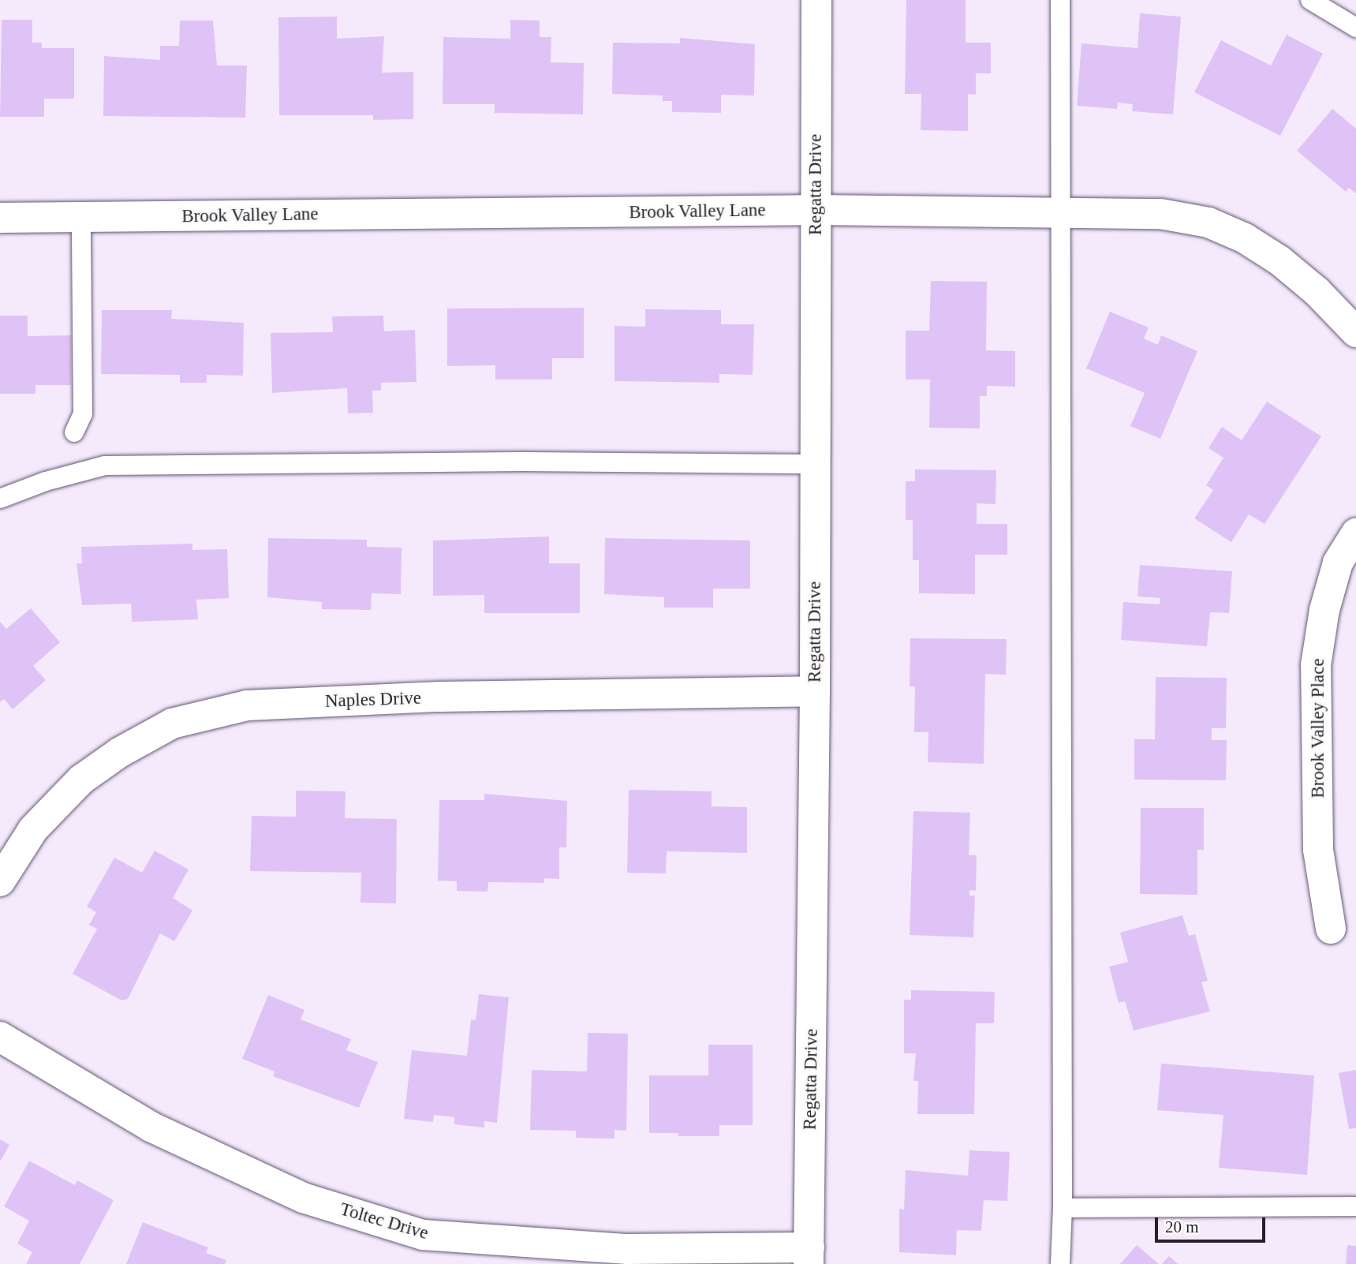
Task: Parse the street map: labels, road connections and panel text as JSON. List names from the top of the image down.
{
  "streets": {
    "street": [
      "Regatta Drive",
      "Brook Valley Lane",
      "Naples Drive",
      "Brook Valley Place",
      "Toltec Drive"
    ]
  },
  "crossings": [
    ["Regatta Drive", "Brook Valley Lane"],
    ["Regatta Drive", "Naples Drive"],
    ["Regatta Drive", "Toltec Drive"]
  ],
  "scale_bar": "20 m"
}
